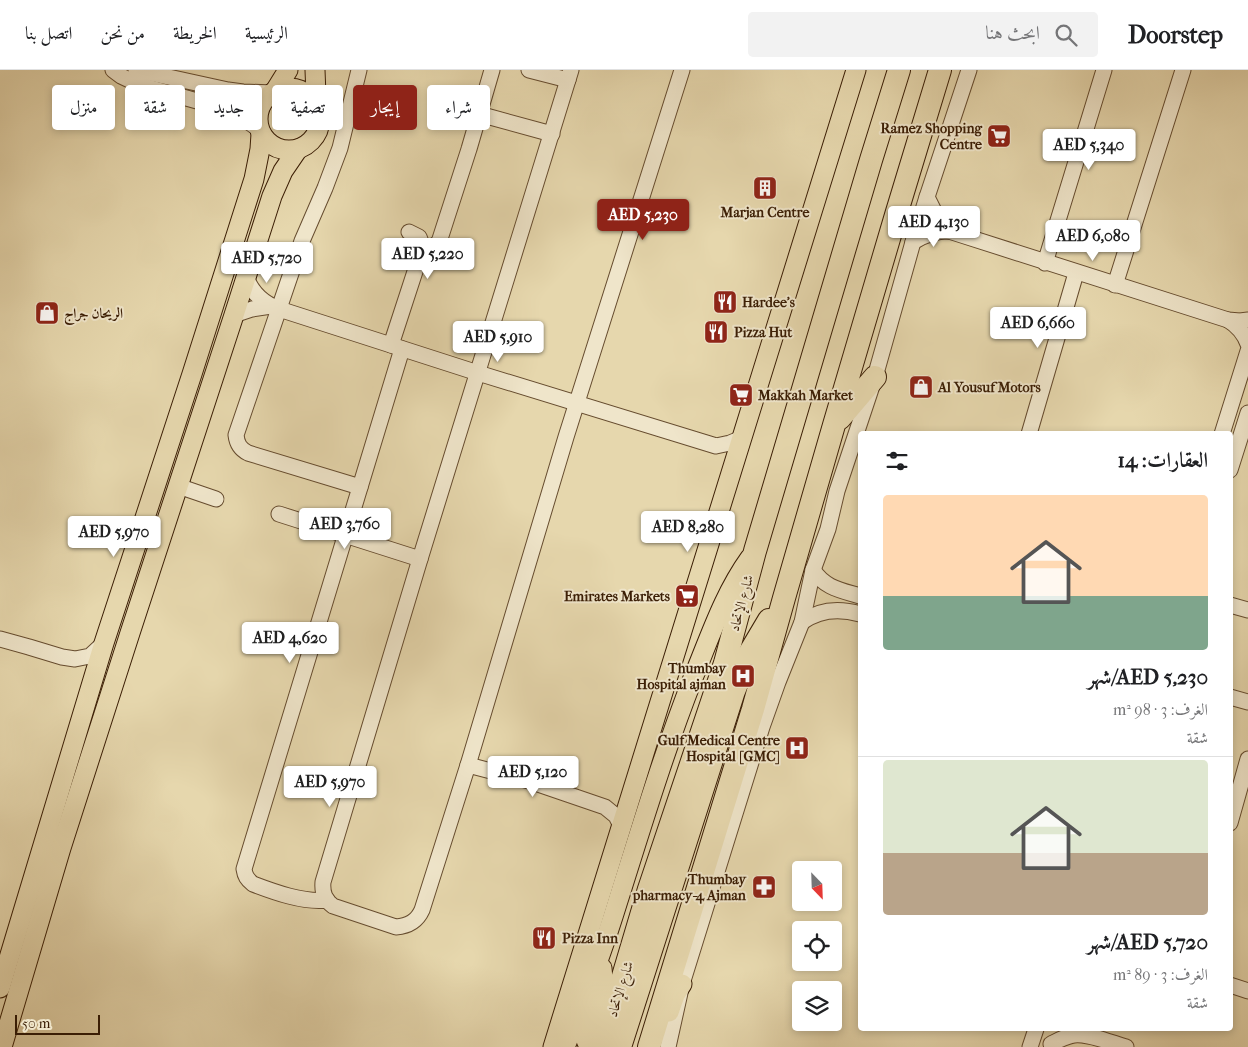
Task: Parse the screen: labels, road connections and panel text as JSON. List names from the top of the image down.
{
  "streets": {
    "highway": ["شارع الإتحاد"]
  },
  "places": {
    "supermarket": ["Ramez Shopping Centre", "Makkah Market", "Emirates Markets"],
    "building": ["Marjan Centre"],
    "restaurant": ["Hardee's", "Pizza Hut", "Pizza Inn"],
    "shop": ["الريحان جراج", "Al Yousuf Motors"],
    "hospital": ["Thumbay Hospital ajman", "Gulf Medical Centre Hospital [GMC]"],
    "pharmacy": ["Thumbay pharmacy-4 Ajman"]
  },
  "scale_bar": "50 m",
  "north": "bottom right",
  "page": {
    "header": "Doorstep",
    "search": "ابحث هنا",
    "nav": [
      "الرئيسية",
      "الخريطة",
      "من نحن",
      "اتصل بنا"
    ],
    "chip": [
      "شراء",
      "إيجار",
      "تصفية",
      "جديد",
      "شقة",
      "منزل"
    ],
    "price": [
      "AED 5,340",
      "AED 5,230",
      "AED 4,130",
      "AED 6,080",
      "AED 5,220",
      "AED 5,720",
      "AED 6,660",
      "AED 5,910",
      "AED 3,760",
      "AED 8,280",
      "AED 5,970",
      "AED 4,620",
      "AED 5,120",
      "AED 5,970"
    ],
    "heading": "العقارات: 14",
    "list": [
      {
        "name": "AED 5,230/شهر",
        "note": "الغرف: 3 · 98 m² · شقة"
      },
      {
        "name": "AED 5,720/شهر",
        "note": "الغرف: 3 · 89 m² · شقة"
      }
    ],
    "scale": "50 m"
  }
}
